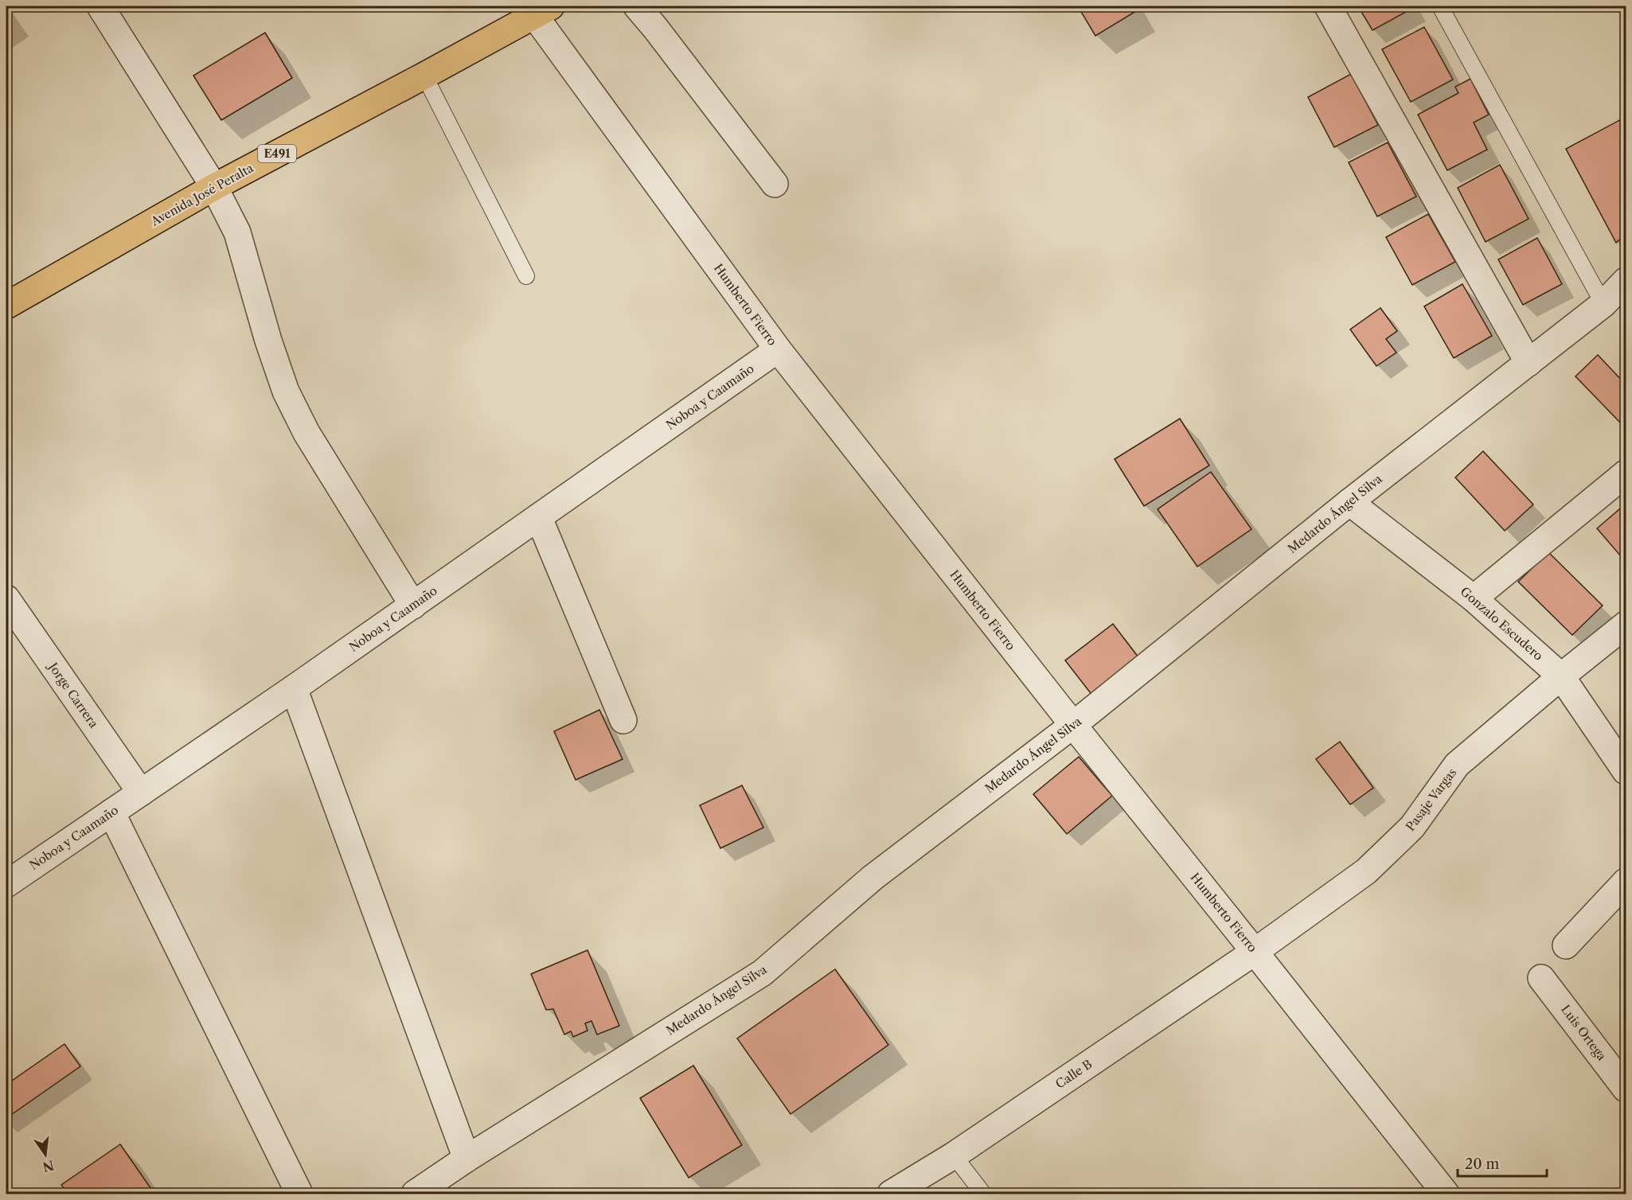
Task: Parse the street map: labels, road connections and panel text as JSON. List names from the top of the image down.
{
  "streets": {
    "highway": ["E491", "Avenida José Peralta"],
    "street": [
      "Humberto Fierro",
      "Noboa y Caamaño",
      "Medardo Ángel Silva",
      "Gonzalo Escudero",
      "Jorge Carrera",
      "Pasaje Vargas",
      "Luis Ortega",
      "Calle B"
    ]
  },
  "crossings": [
    ["Avenida José Peralta", "Humberto Fierro"],
    ["Humberto Fierro", "Noboa y Caamaño"],
    ["Humberto Fierro", "Medardo Ángel Silva"],
    ["Humberto Fierro", "Pasaje Vargas"],
    ["Humberto Fierro", "Calle B"],
    ["Noboa y Caamaño", "Jorge Carrera"],
    ["Medardo Ángel Silva", "Gonzalo Escudero"],
    ["Gonzalo Escudero", "Pasaje Vargas"],
    ["Pasaje Vargas", "Calle B"]
  ],
  "scale_bar": "20 m",
  "north": "bottom"
}
